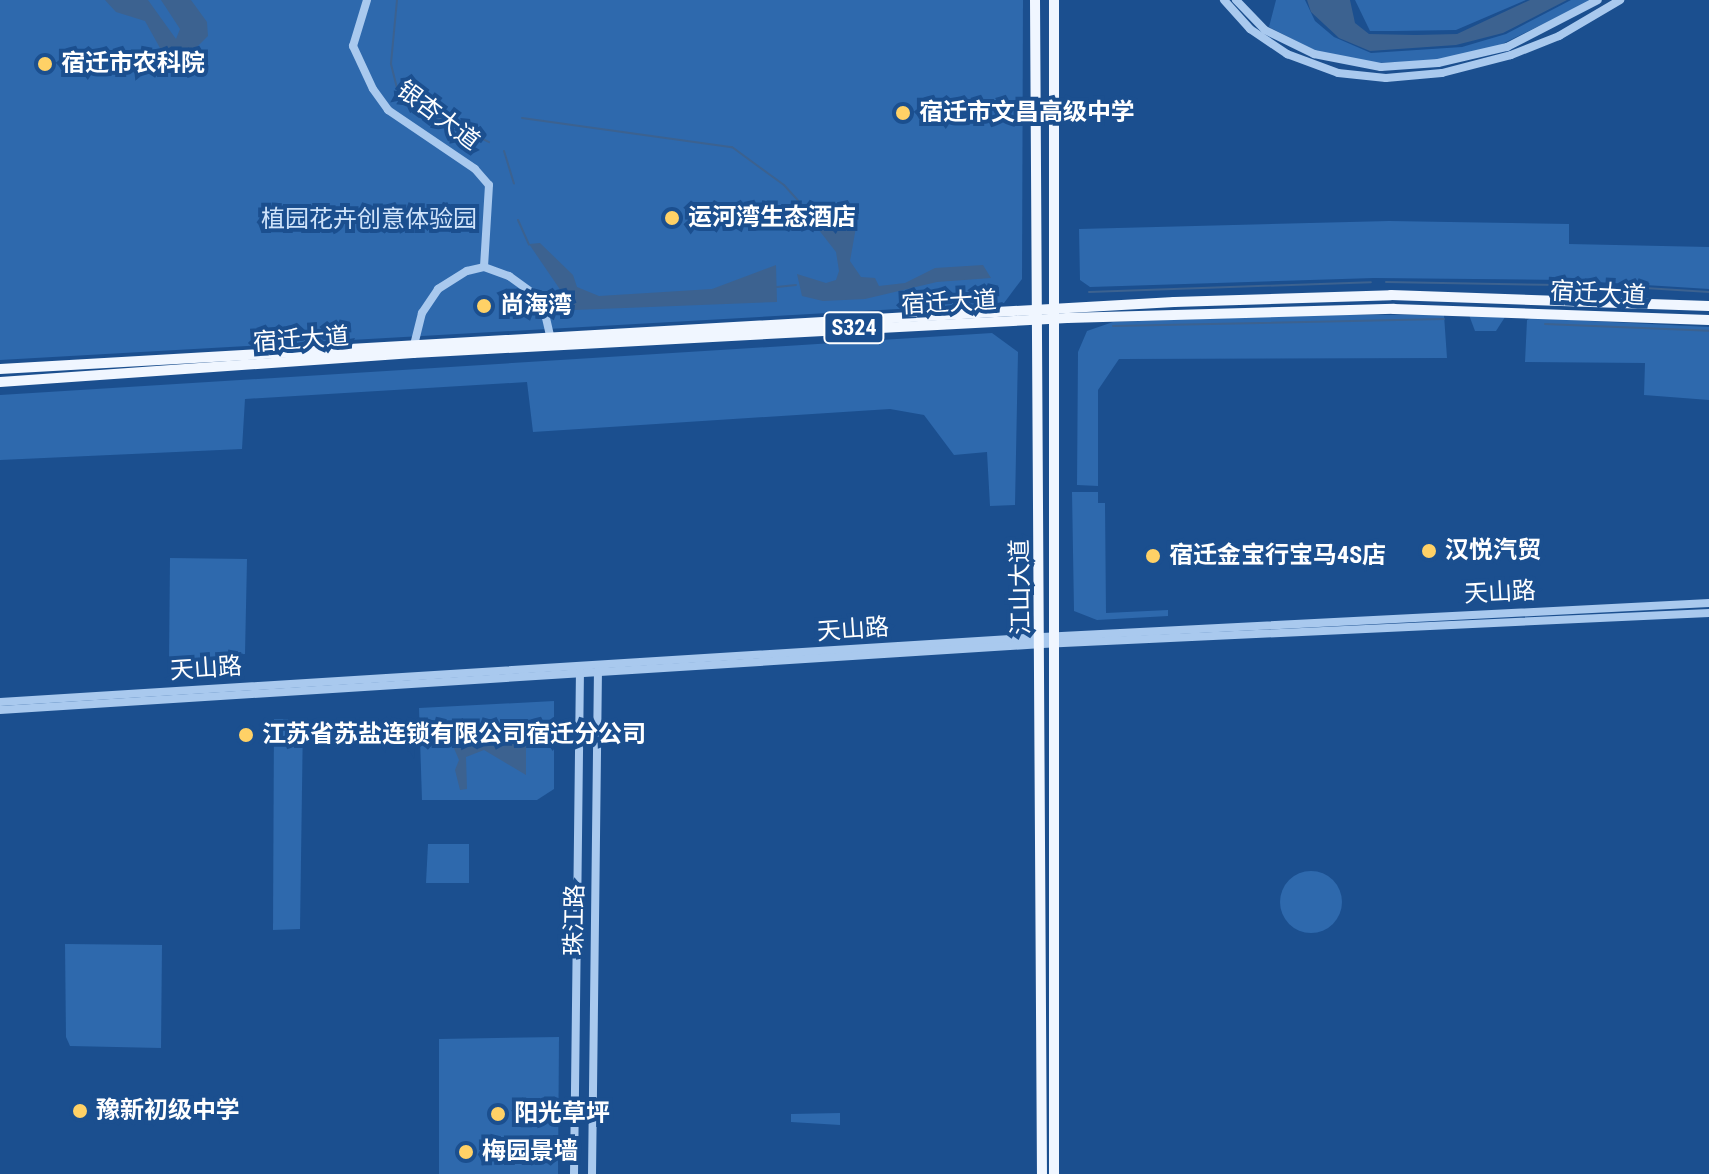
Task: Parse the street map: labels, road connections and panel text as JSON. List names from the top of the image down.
{
  "streets": {
    "main road": ["宿迁大道", "S324", "江山大道"],
    "street": ["银杏大道", "天山路", "珠江路"]
  },
  "crossings": [
    ["宿迁大道", "江山大道"],
    ["江山大道", "天山路"],
    ["天山路", "珠江路"]
  ],
  "parks": ["植园花卉创意体验园"],
  "places": [
    "宿迁市农科院",
    "宿迁市文昌高级中学",
    "运河湾生态酒店",
    "尚海湾",
    "汉悦汽贸",
    "宿迁金宝行宝马4S店",
    "江苏省苏盐连锁有限公司宿迁分公司",
    "豫新初级中学",
    "阳光草坪",
    "梅园景墙"
  ]
}
